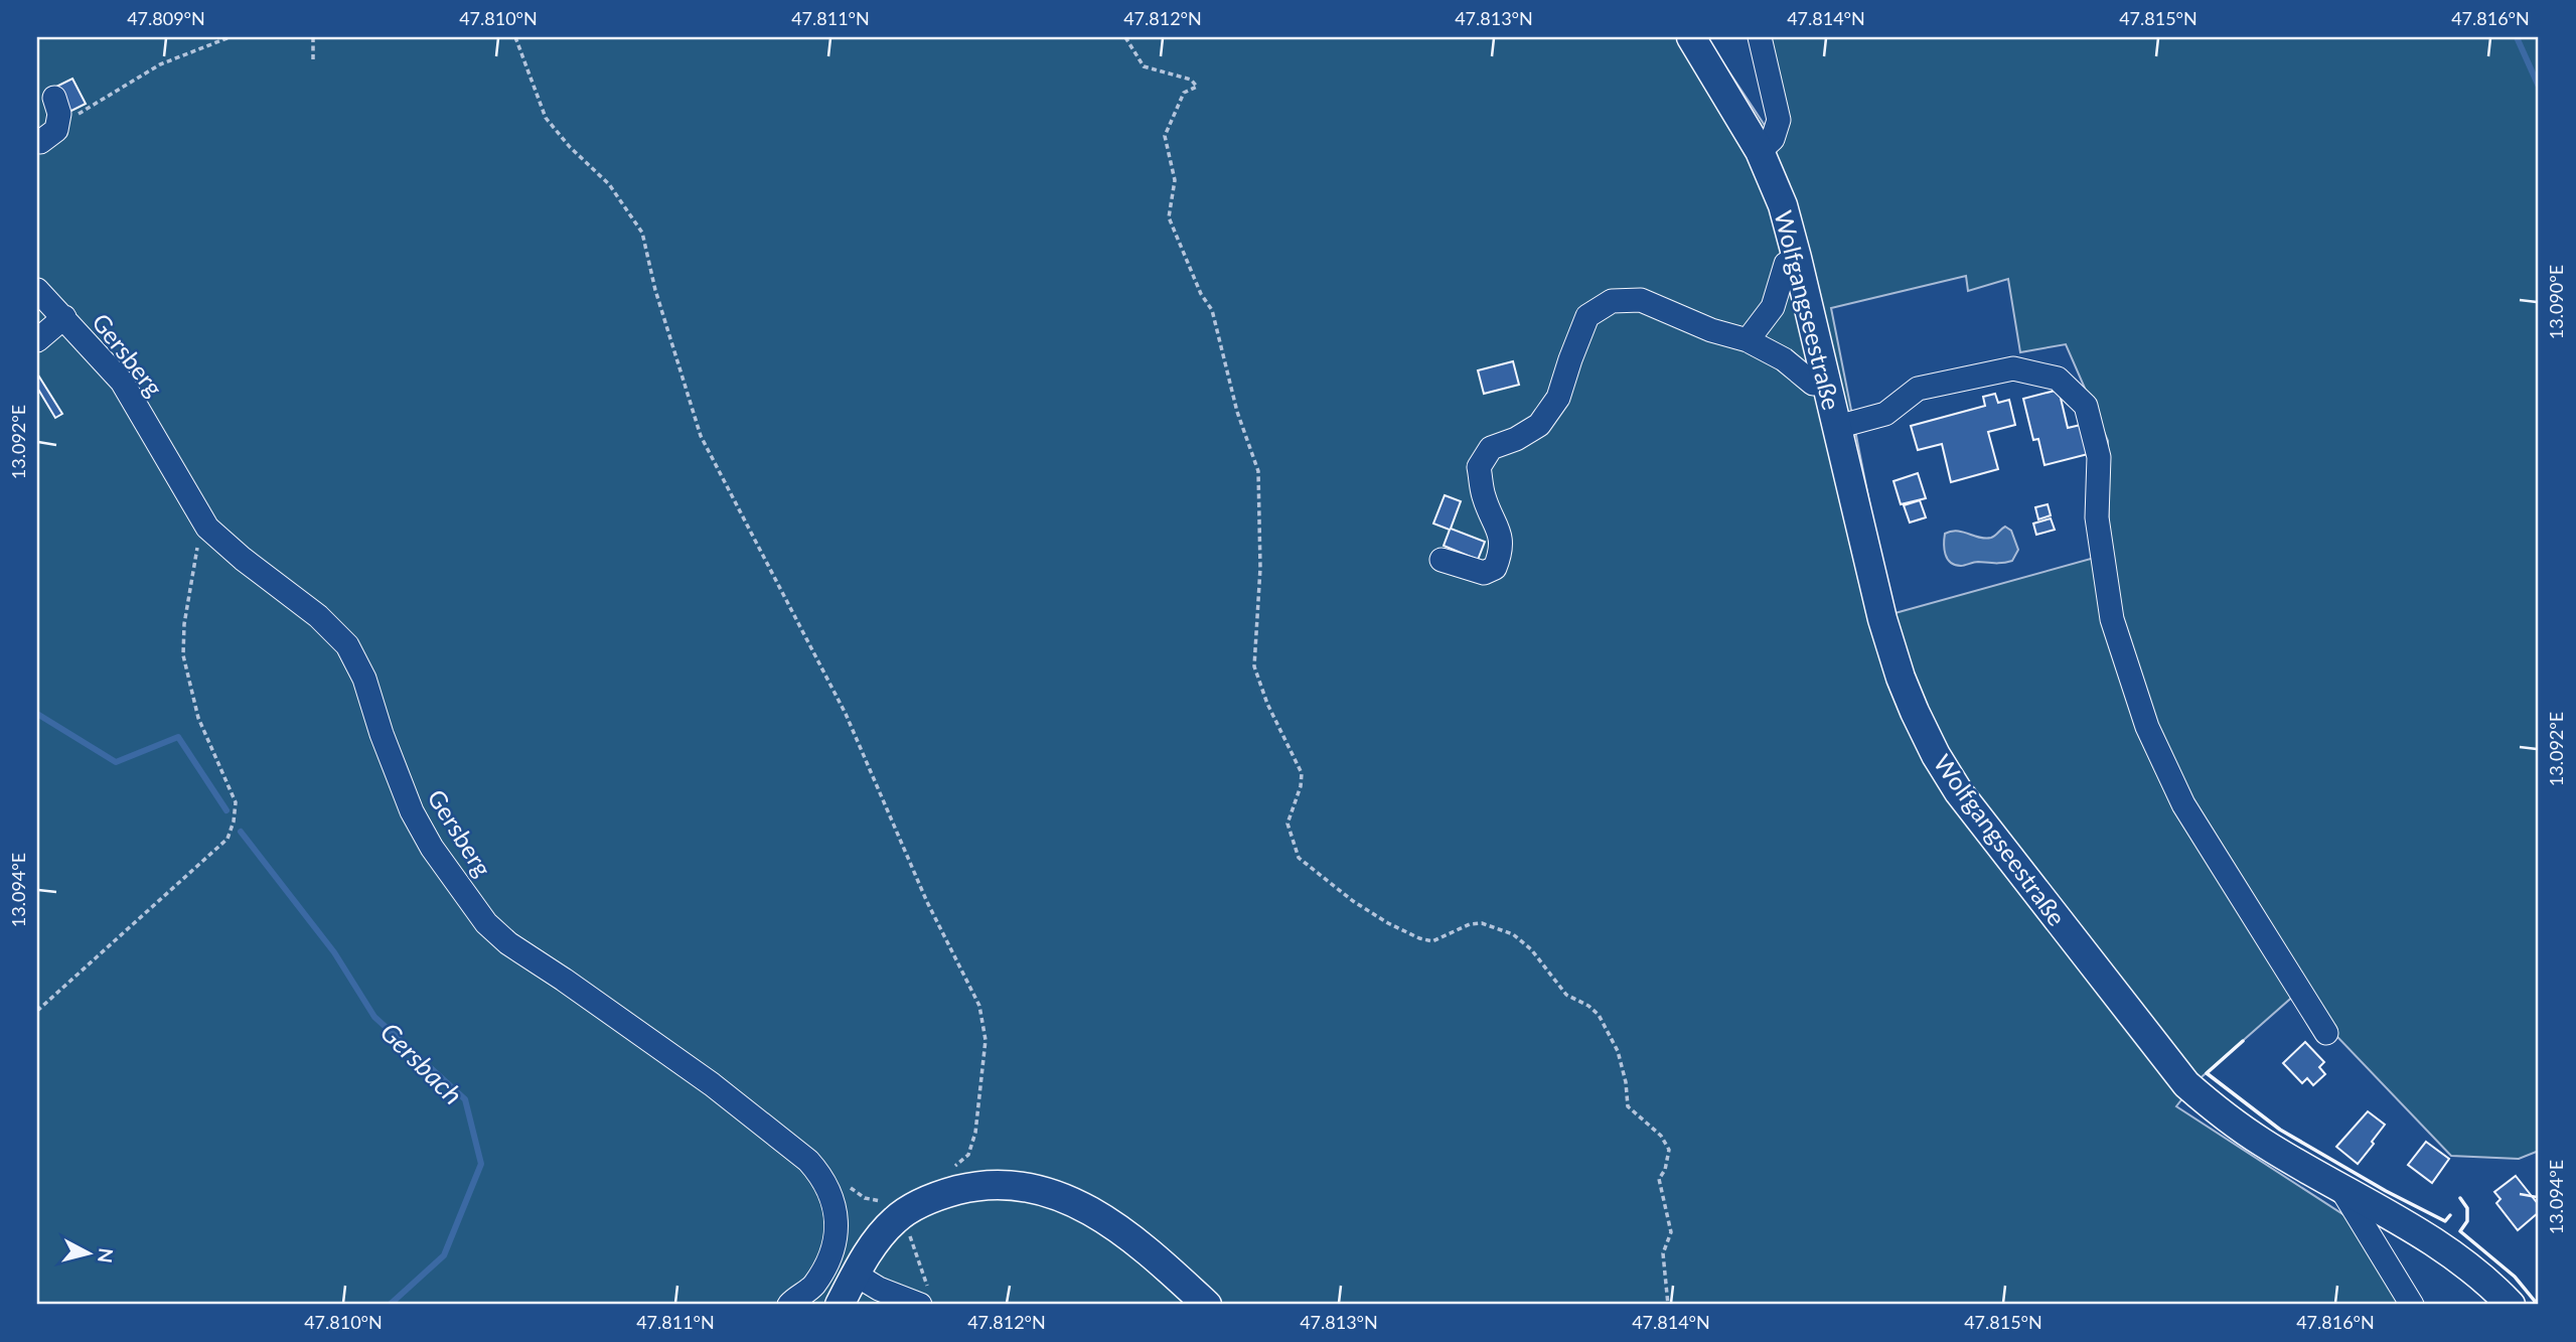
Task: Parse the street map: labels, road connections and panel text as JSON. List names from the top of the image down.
{
  "streets": {
    "main road": ["Wolfgangseestraße"],
    "street": ["Gersberg"]
  },
  "water": ["Gersbach"],
  "north": "right",
  "coordinates": [
    "47.809°N",
    "47.810°N",
    "47.811°N",
    "47.812°N",
    "47.813°N",
    "47.814°N",
    "47.815°N",
    "47.816°N",
    "13.090°E",
    "13.092°E",
    "13.094°E"
  ]
}
